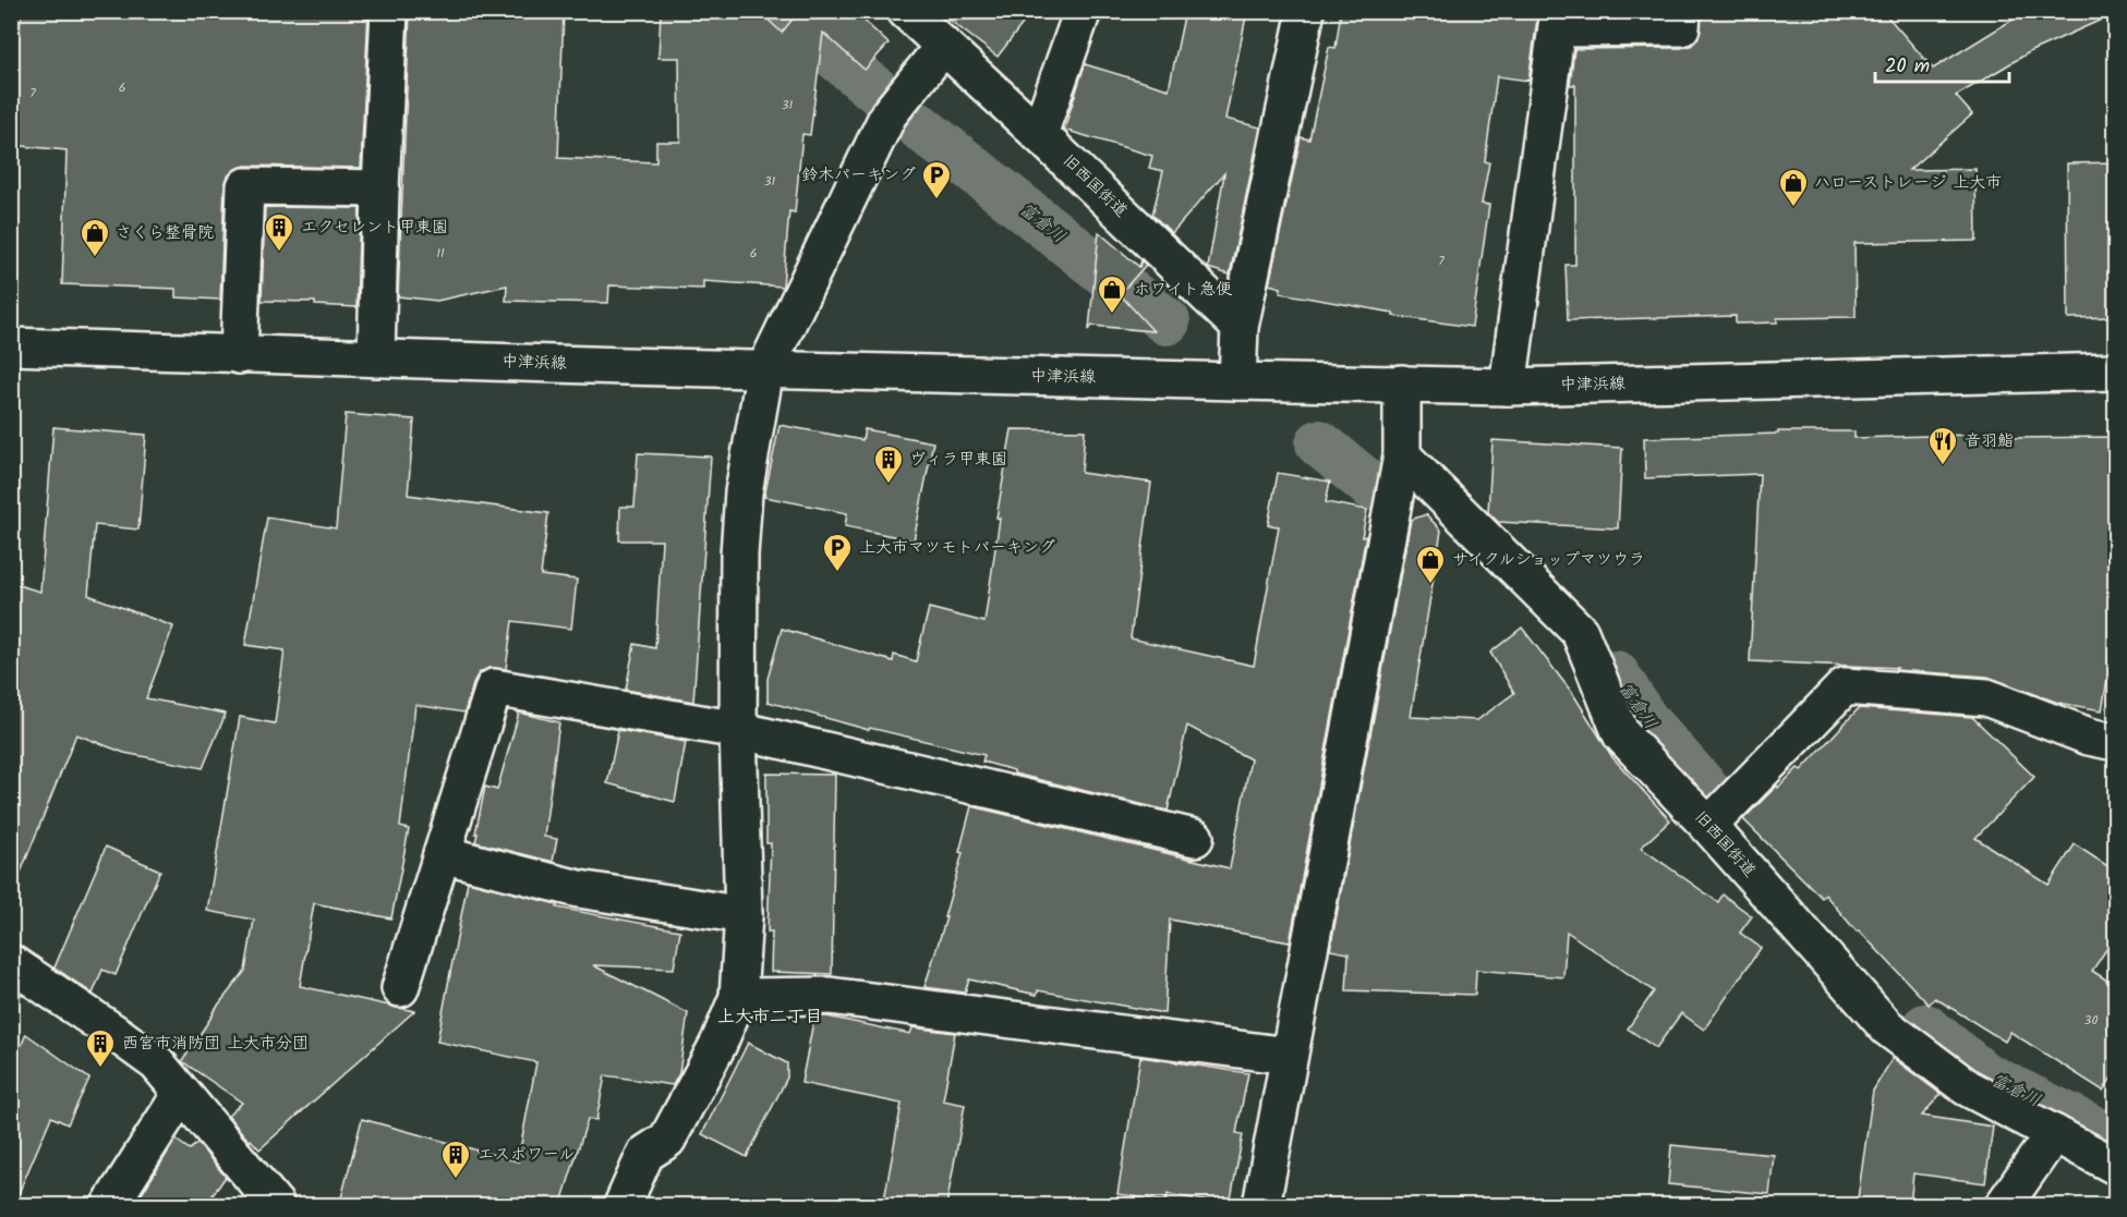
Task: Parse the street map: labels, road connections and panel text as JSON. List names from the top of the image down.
{
  "streets": {
    "street": ["旧西国街道", "中津浜線"]
  },
  "districts": ["上大市二丁目"],
  "water": ["富倉川"],
  "places": {
    "parking": ["鈴木パーキング", "上大市マツモトパーキング"],
    "shop": [
      "ハローストレージ 上大市",
      "さくら整骨院",
      "ホワイト急便",
      "サイクルショップマツウラ"
    ],
    "building": [
      "エクセレント甲東園",
      "ヴィラ甲東園",
      "西宮市消防団 上大市分団",
      "エスポワール"
    ],
    "restaurant": ["音羽鮨"]
  },
  "house_numbers": [
    "6",
    "7",
    "31",
    "31",
    "11",
    "6",
    "7",
    "30"
  ],
  "scale_bar": "20 m"
}
